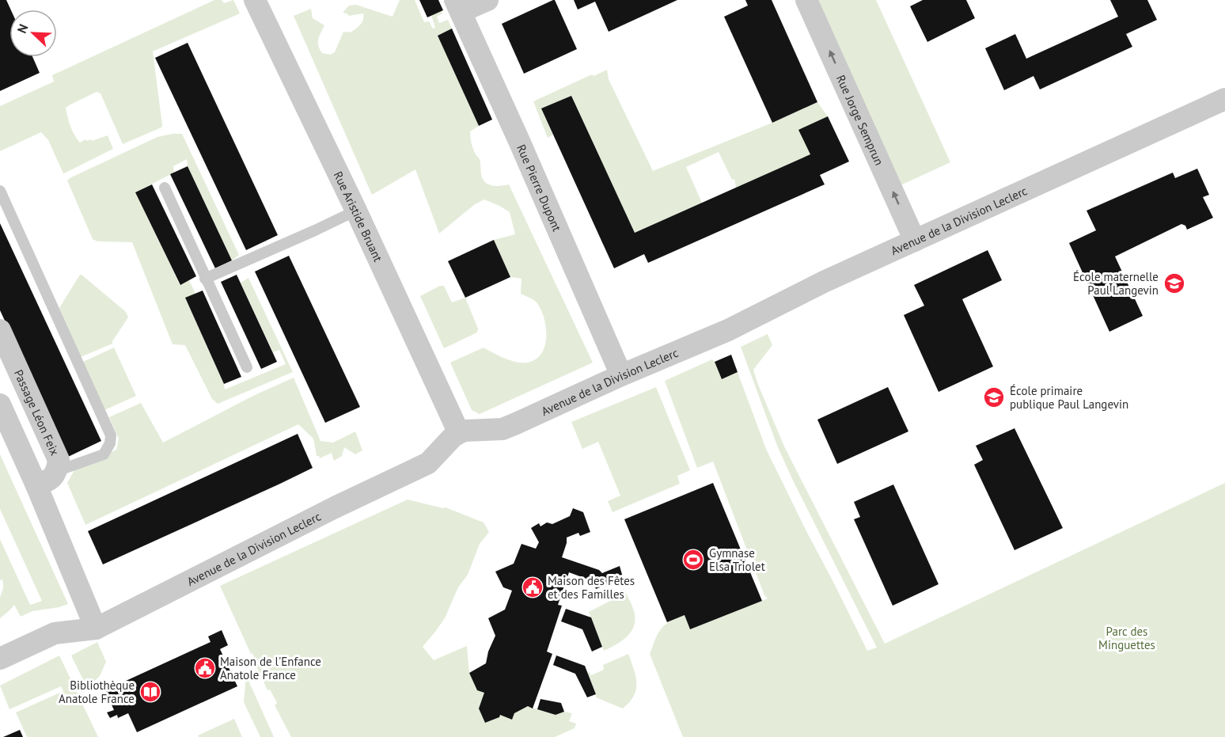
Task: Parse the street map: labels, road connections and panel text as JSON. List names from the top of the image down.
{
  "streets": {
    "street": [
      "Rue Jorge Semprun",
      "Rue Pierre Dupont",
      "Rue Aristide Bruant",
      "Avenue de la Division Leclerc",
      "Passage Léon Feix"
    ]
  },
  "crossings": [
    ["Rue Jorge Semprun", "Avenue de la Division Leclerc"],
    ["Rue Pierre Dupont", "Avenue de la Division Leclerc"],
    ["Rue Aristide Bruant", "Avenue de la Division Leclerc"]
  ],
  "one_way": ["Rue Jorge Semprun"],
  "parks": ["Parc des Minguettes"],
  "places": {
    "school or university": ["École maternelle Paul Langevin", "École primaire publique Paul Langevin"],
    "sports": ["Gymnase Elsa Triolet"],
    "public building": ["Maison des Fêtes et des Familles", "Maison de l'Enfance Anatole France"],
    "library": ["Bibliothèque Anatole France"]
  },
  "north": "top left"
}
